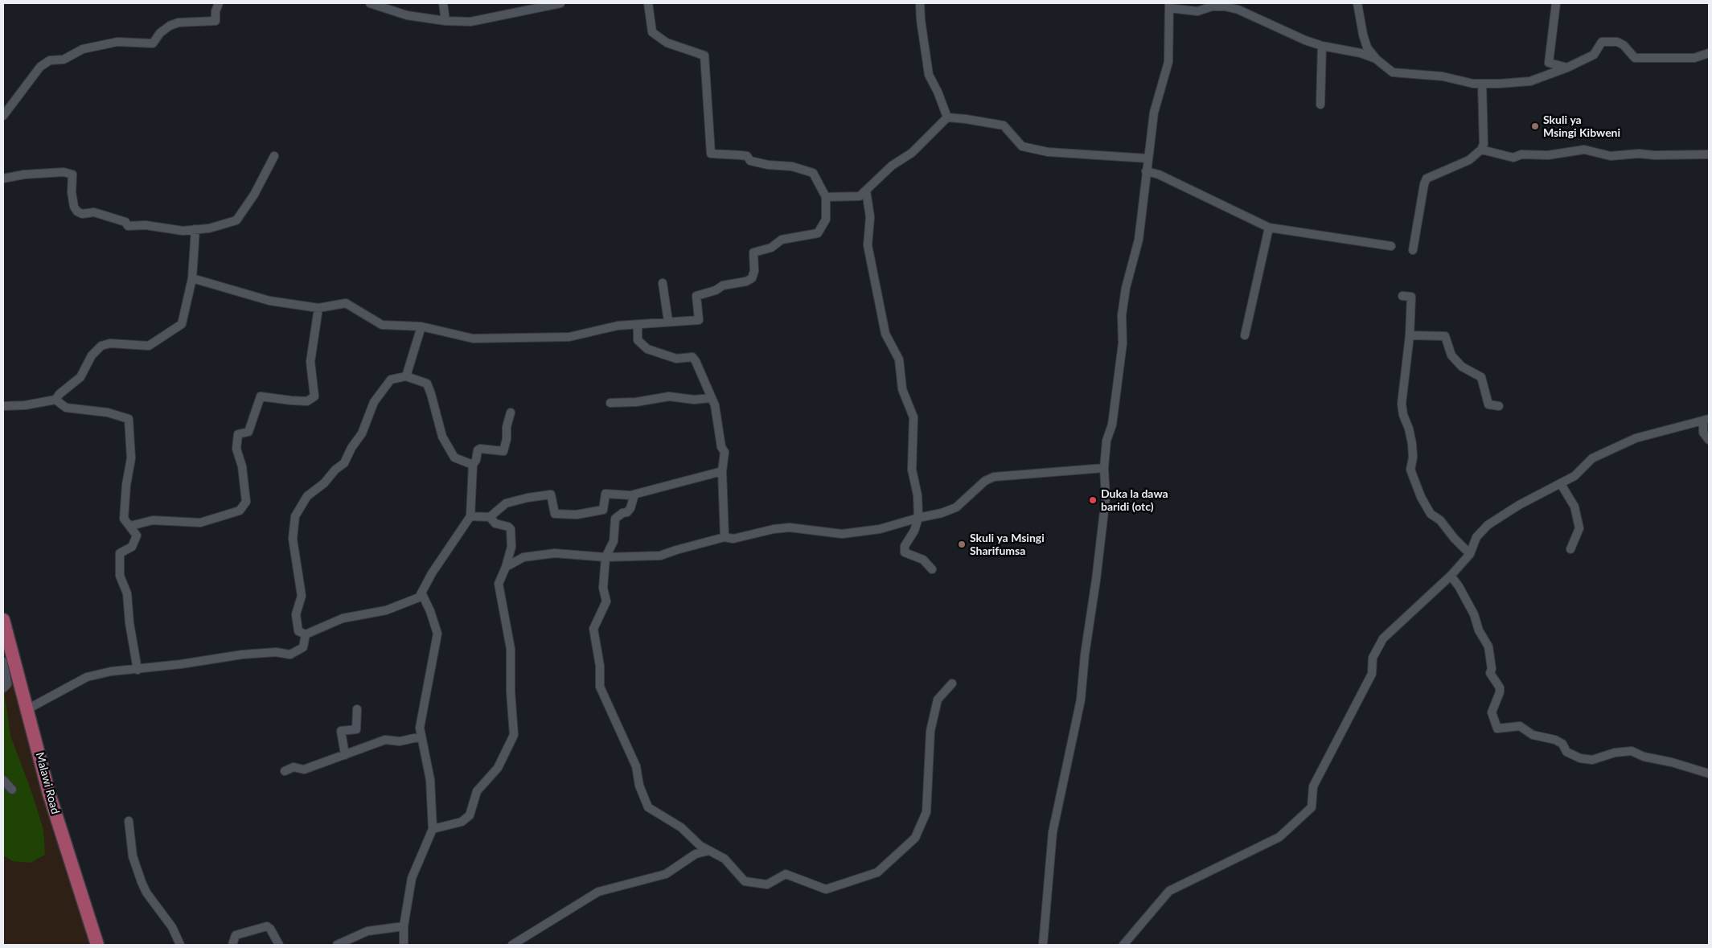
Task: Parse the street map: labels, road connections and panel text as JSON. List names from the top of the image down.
{
  "streets": {
    "main road": ["Malawi Road"]
  },
  "places": ["Skuli ya Msingi Kibweni", "Duka la dawa baridi (otc)", "Skuli ya Msingi Sharifumsa"]
}
